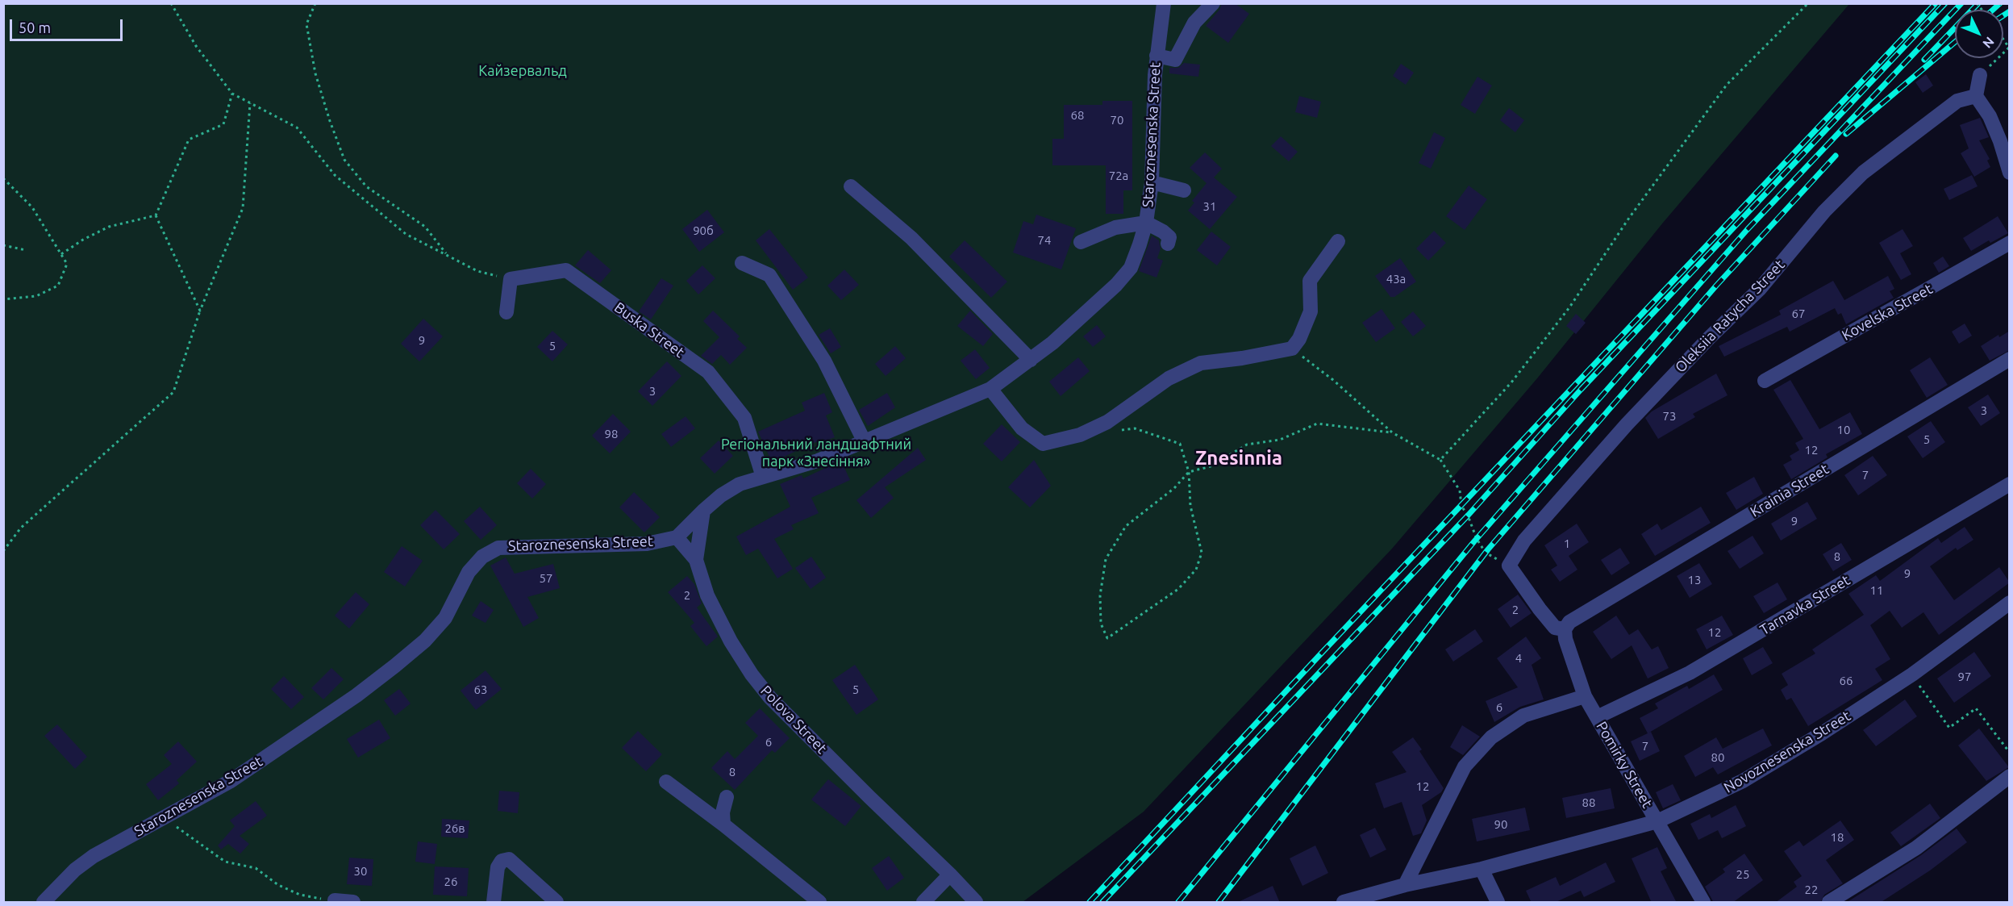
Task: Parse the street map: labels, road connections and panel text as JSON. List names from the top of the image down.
{
  "streets": {
    "street": [
      "Staroznesenska Street",
      "Kovelska Street",
      "Oleksiia Ratycha Street",
      "Buska Street",
      "Krainia Street",
      "Tarnavka Street",
      "Polova Street",
      "Novoznesenska Street",
      "Pomirky Street"
    ]
  },
  "crossings": [
    ["Staroznesenska Street", "Buska Street"],
    ["Staroznesenska Street", "Polova Street"],
    ["Krainia Street", "Pomirky Street"],
    ["Tarnavka Street", "Pomirky Street"],
    ["Novoznesenska Street", "Pomirky Street"]
  ],
  "districts": ["Znesinnia"],
  "parks": ["Кайзервальд", "Регіональний ландшафтний парк «Знесіння»"],
  "house_numbers": [
    "68",
    "70",
    "72а",
    "31",
    "90б",
    "74",
    "43а",
    "67",
    "9",
    "5",
    "3",
    "3",
    "73",
    "10",
    "98",
    "5",
    "12",
    "7",
    "9",
    "1",
    "8",
    "9",
    "57",
    "13",
    "11",
    "2",
    "2",
    "12",
    "4",
    "97",
    "66",
    "63",
    "5",
    "6",
    "6",
    "7",
    "80",
    "8",
    "12",
    "88",
    "90",
    "26в",
    "18",
    "30",
    "25",
    "26",
    "22"
  ],
  "scale_bar": "50 m",
  "north": "bottom right"
}
